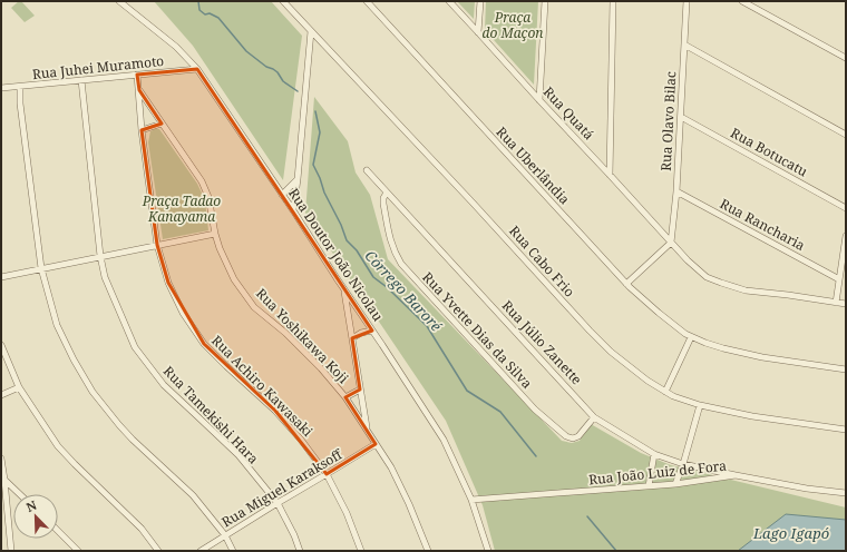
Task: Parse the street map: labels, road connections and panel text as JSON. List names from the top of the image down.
{
  "streets": {
    "street": [
      "Rua Juhei Muramoto",
      "Rua Quatá",
      "Rua Olavo Bilac",
      "Rua Botucatu",
      "Rua Uberlândia",
      "Rua Rancharia",
      "Rua Doutor João Nicolau",
      "Rua Cabo Frio",
      "Rua Yvette Dias da Silva",
      "Rua Yoshikawa Koji",
      "Rua Júlio Zanette",
      "Rua Achiro Kawasaki",
      "Rua Tamekishi Hara",
      "Rua João Luiz de Fora",
      "Rua Miguel Karaksoff"
    ]
  },
  "crossings": [
    ["Rua Juhei Muramoto", "Rua Doutor João Nicolau"],
    ["Rua Juhei Muramoto", "Rua Achiro Kawasaki"],
    ["Rua Juhei Muramoto", "Rua Tamekishi Hara"],
    ["Rua Quatá", "Rua Olavo Bilac"],
    ["Rua Olavo Bilac", "Rua Botucatu"],
    ["Rua Olavo Bilac", "Rua Rancharia"],
    ["Rua Doutor João Nicolau", "Rua João Luiz de Fora"],
    ["Rua Yvette Dias da Silva", "Rua Júlio Zanette"],
    ["Rua Yoshikawa Koji", "Rua Achiro Kawasaki"],
    ["Rua Yoshikawa Koji", "Rua Miguel Karaksoff"],
    ["Rua Júlio Zanette", "Rua João Luiz de Fora"],
    ["Rua Achiro Kawasaki", "Rua Miguel Karaksoff"],
    ["Rua Tamekishi Hara", "Rua Miguel Karaksoff"]
  ],
  "water": ["Córrego Baroré", "Lago Igapó"],
  "parks": ["Praça do Maçon", "Praça Tadao Kanayama"],
  "north": "top left"
}
